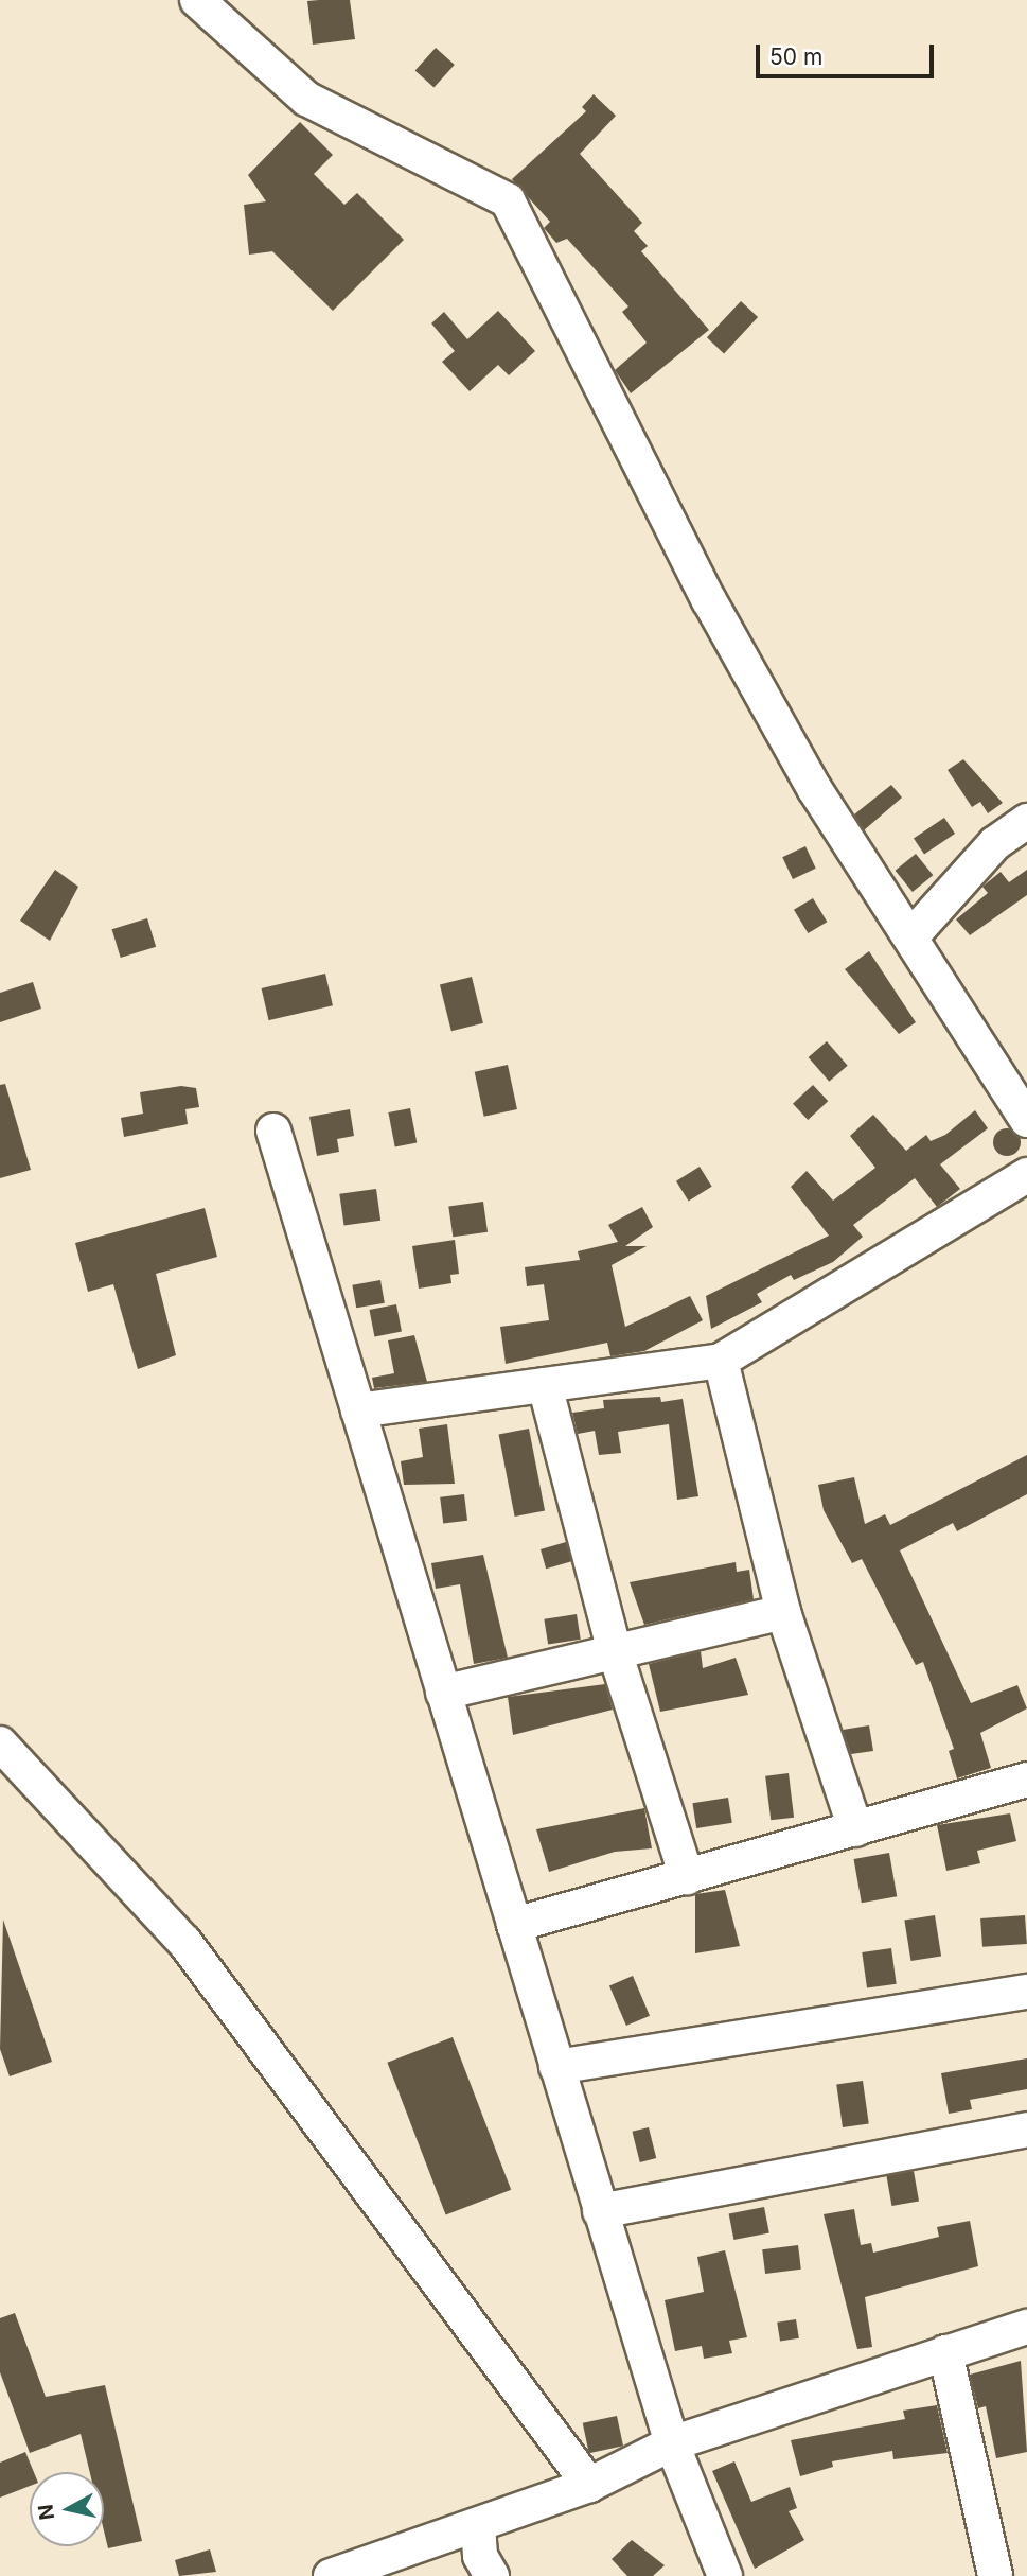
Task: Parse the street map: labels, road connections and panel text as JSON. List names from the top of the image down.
{
  "scale_bar": "50 m",
  "north": "left"
}
